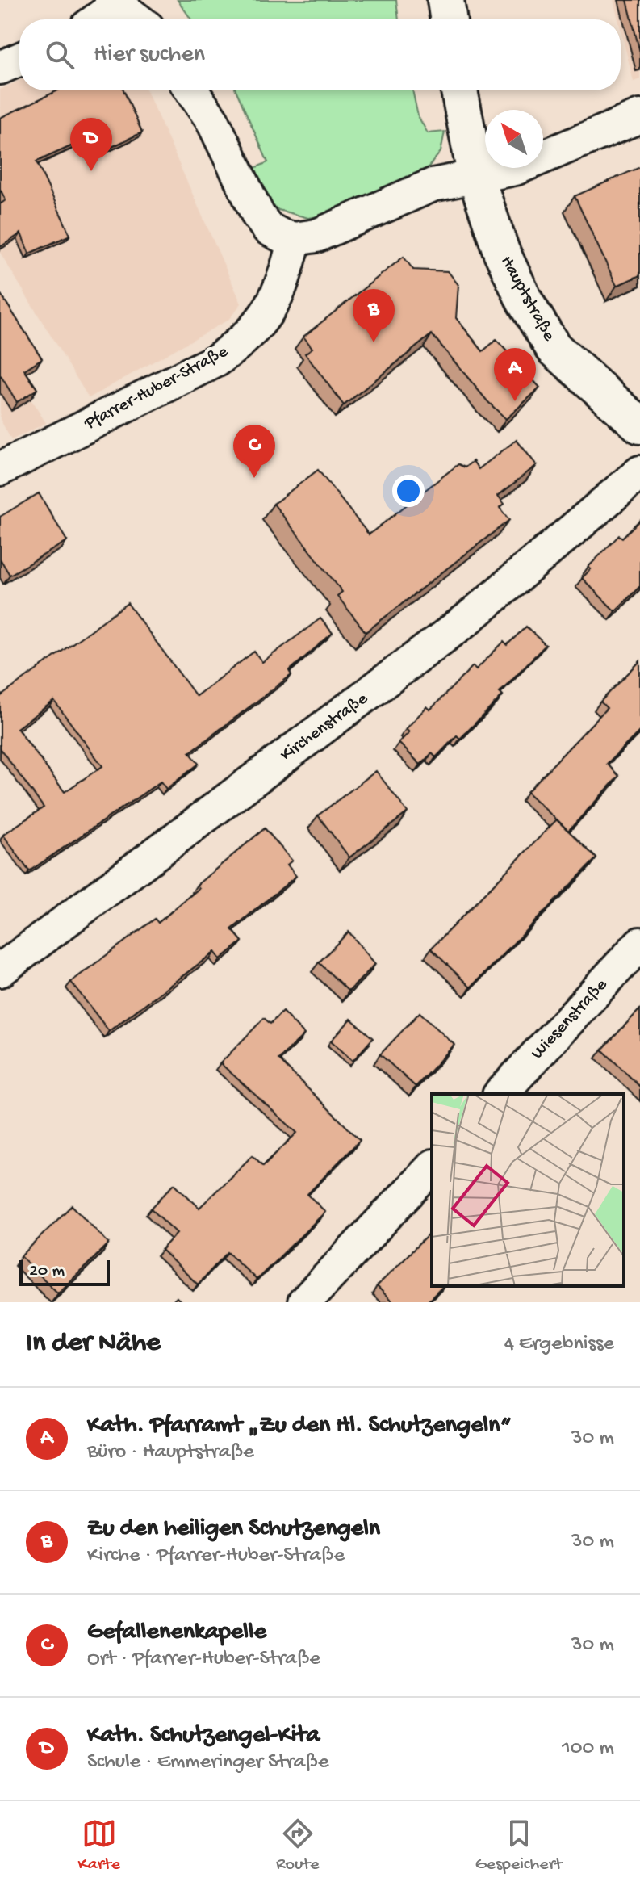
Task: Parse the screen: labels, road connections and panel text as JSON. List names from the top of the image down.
{
  "streets": {
    "main road": ["Hauptstraße"],
    "street": ["Pfarrer-Huber-Straße", "Kirchenstraße", "Wiesenstraße"]
  },
  "scale_bar": "20 m",
  "north": "top left",
  "page": {
    "search": "Hier suchen",
    "pins": [
      "D",
      "B",
      "A",
      "C"
    ],
    "scale": "20 m",
    "heading": ["In der Nähe", "4 Ergebnisse"],
    "list": [
      {
        "mark": "A",
        "name": "Kath. Pfarramt „Zu den Hl. Schutzengeln“",
        "note": "Büro · Hauptstraße",
        "value": "30 m"
      },
      {
        "mark": "B",
        "name": "Zu den heiligen Schutzengeln",
        "note": "Kirche · Pfarrer-Huber-Straße",
        "value": "30 m"
      },
      {
        "mark": "C",
        "name": "Gefallenenkapelle",
        "note": "Ort · Pfarrer-Huber-Straße",
        "value": "30 m"
      },
      {
        "mark": "D",
        "name": "Kath. Schutzengel-Kita",
        "note": "Schule · Emmeringer Straße",
        "value": "100 m"
      }
    ],
    "nav": ["Karte", "Route", "Gespeichert"]
  }
}
